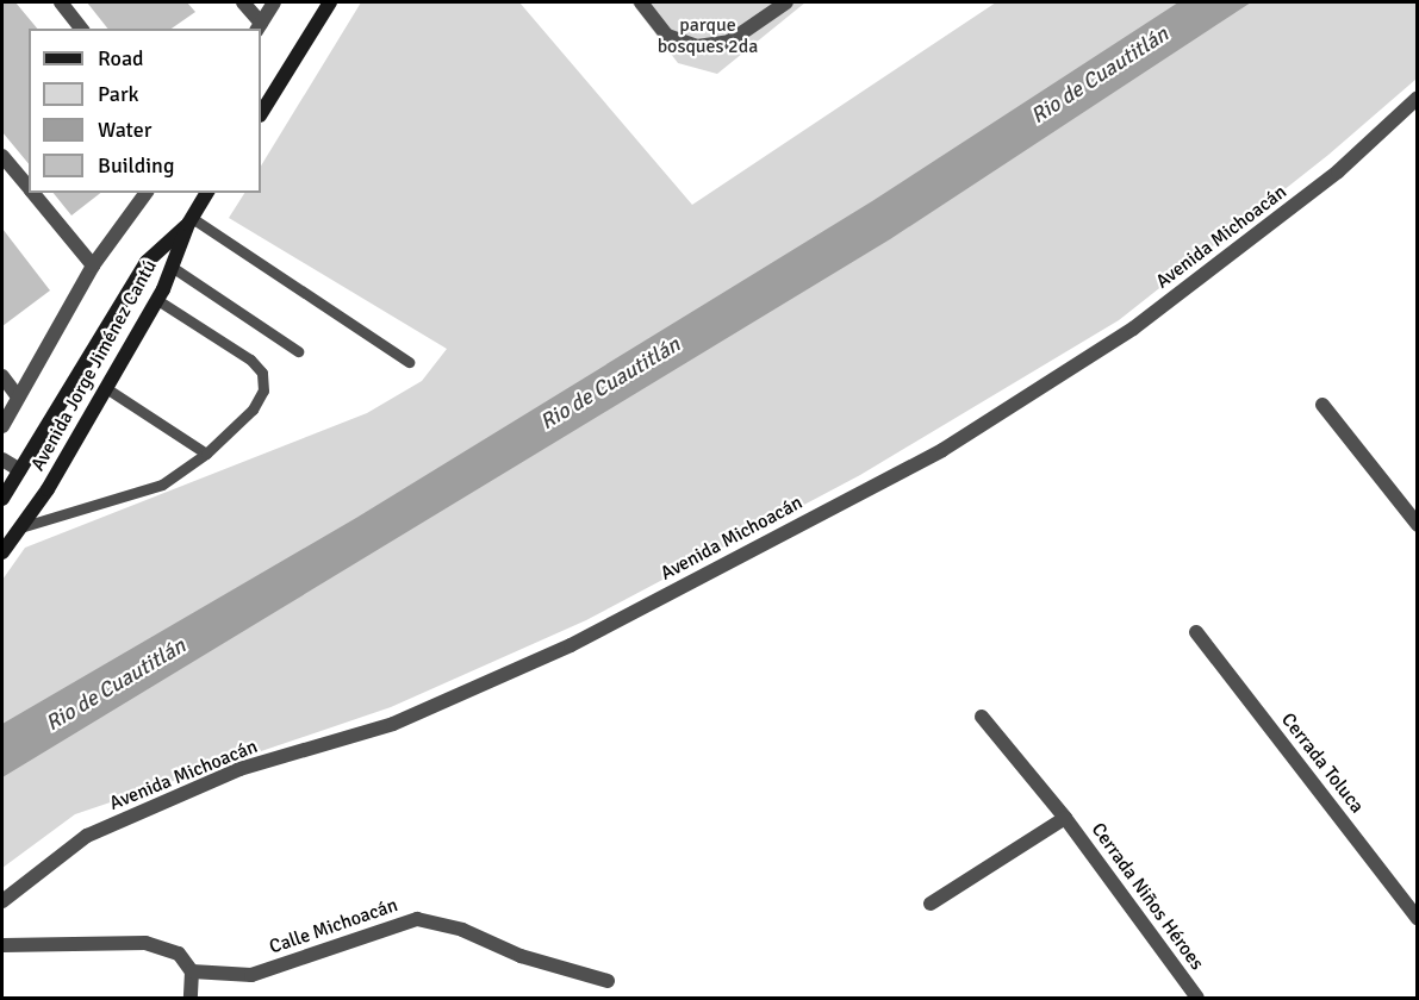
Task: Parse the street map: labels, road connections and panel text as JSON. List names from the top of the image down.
{
  "streets": {
    "main road": ["Avenida Jorge Jiménez Cantú"],
    "street": [
      "Avenida Michoacán",
      "Cerrada Toluca",
      "Cerrada Niños Héroes",
      "Calle Michoacán"
    ]
  },
  "water": ["Rio de Cuautitlán"],
  "parks": ["parque bosques 2da"],
  "legend": [
    "Road",
    "Park",
    "Water",
    "Building"
  ]
}
